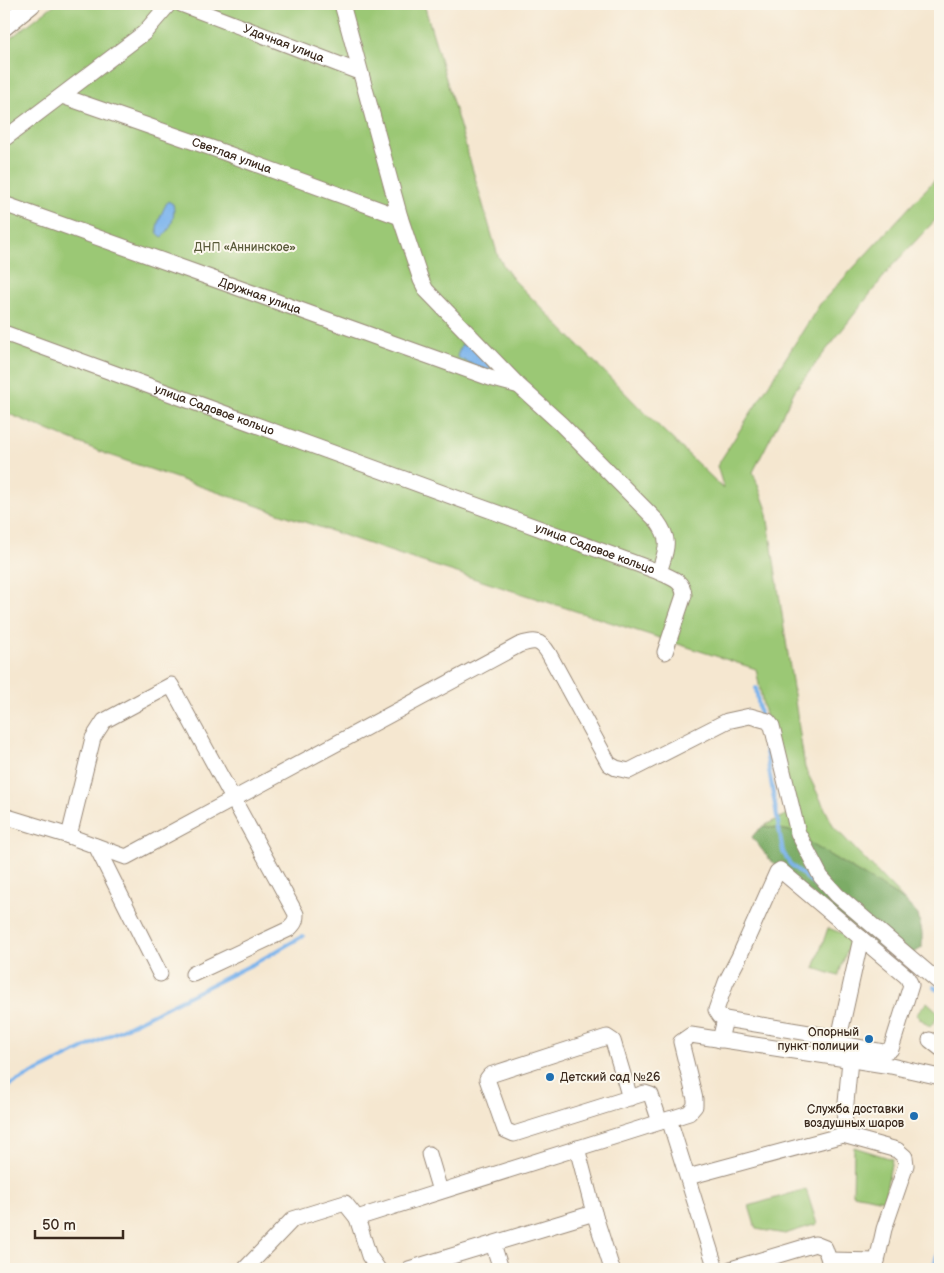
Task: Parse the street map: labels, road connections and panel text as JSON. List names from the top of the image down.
{
  "streets": {
    "street": [
      "Удачная улица",
      "Светлая улица",
      "Дружная улица",
      "улица Садовое кольцо"
    ]
  },
  "crossings": [
    ["Удачная улица", "улица Садовое кольцо"],
    ["Светлая улица", "улица Садовое кольцо"],
    ["Дружная улица", "улица Садовое кольцо"]
  ],
  "parks": ["ДНП «Аннинское»"],
  "places": ["Опорный пункт полиции", "Детский сад №26", "Служба доставки воздушных шаров"],
  "scale_bar": "50 m"
}
